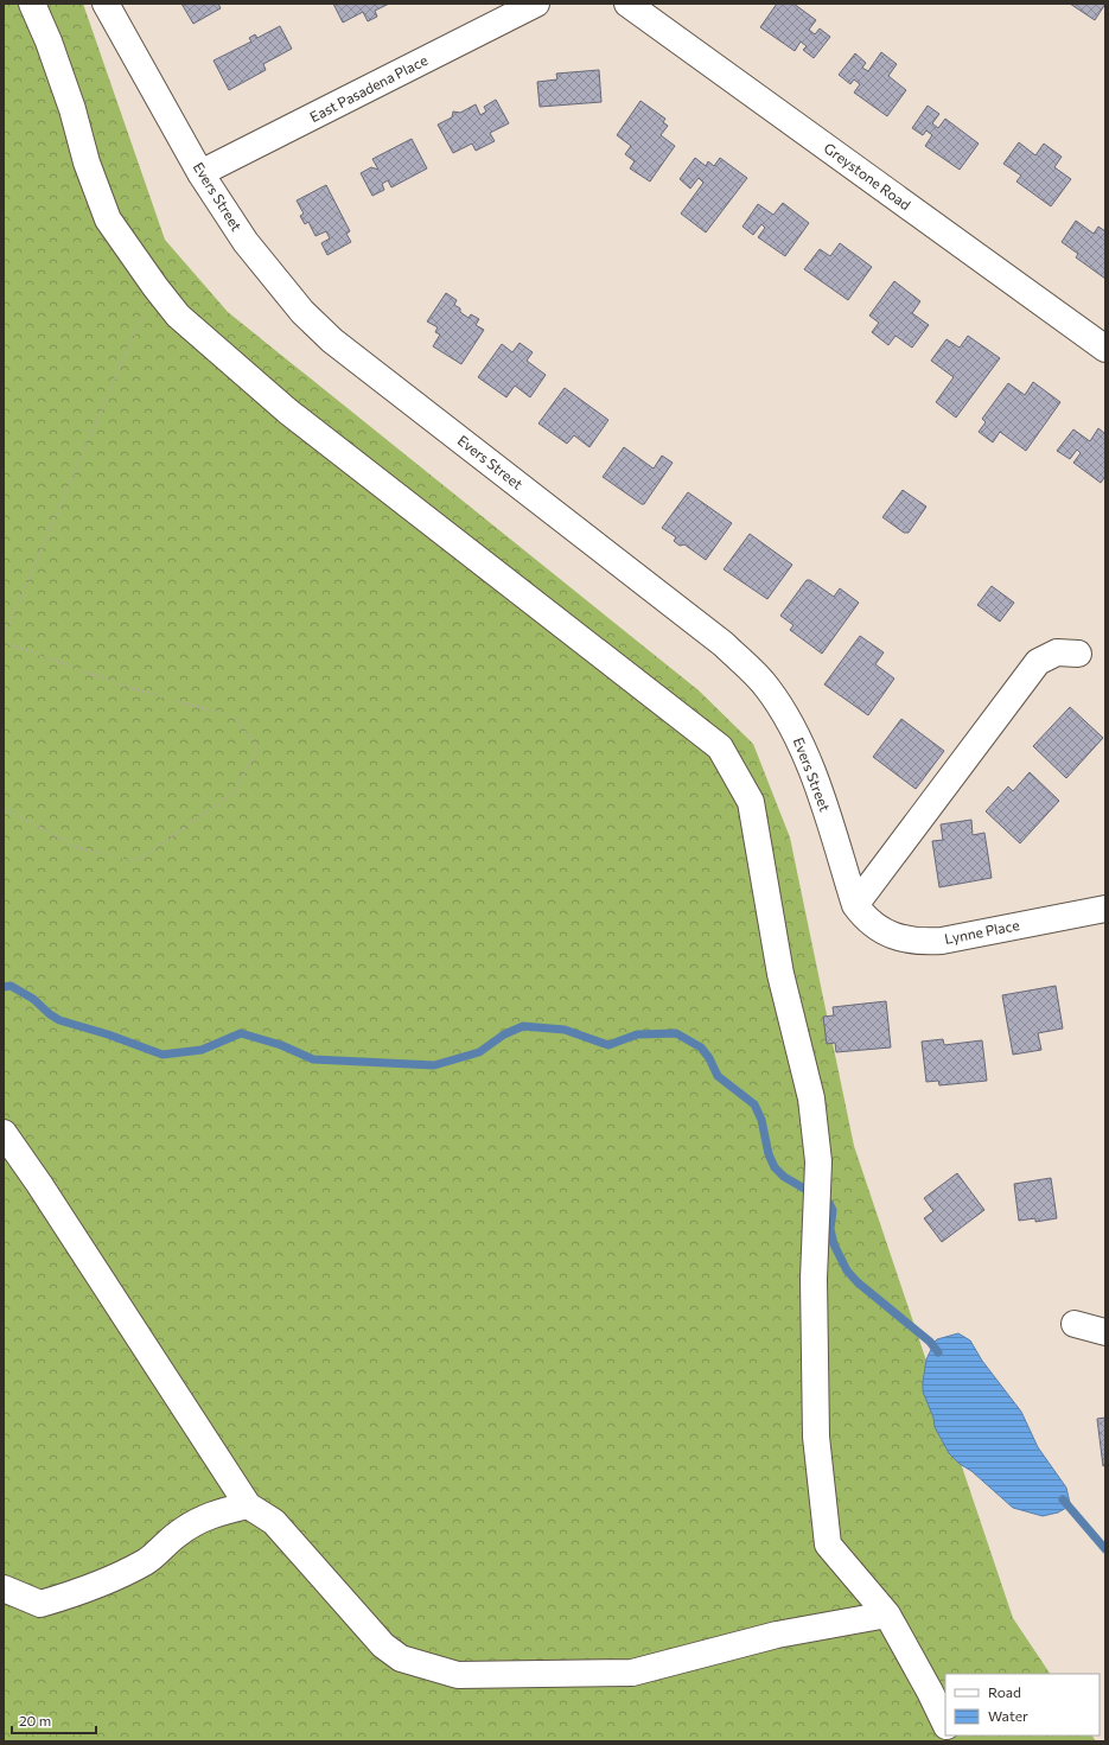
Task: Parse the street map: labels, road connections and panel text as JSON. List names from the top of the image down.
{
  "streets": {
    "street": [
      "East Pasadena Place",
      "Greystone Road",
      "Evers Street",
      "Lynne Place"
    ]
  },
  "crossings": [
    ["East Pasadena Place", "Evers Street"],
    ["Evers Street", "Lynne Place"]
  ],
  "legend": ["Road", "Water"],
  "scale_bar": "20 m"
}
